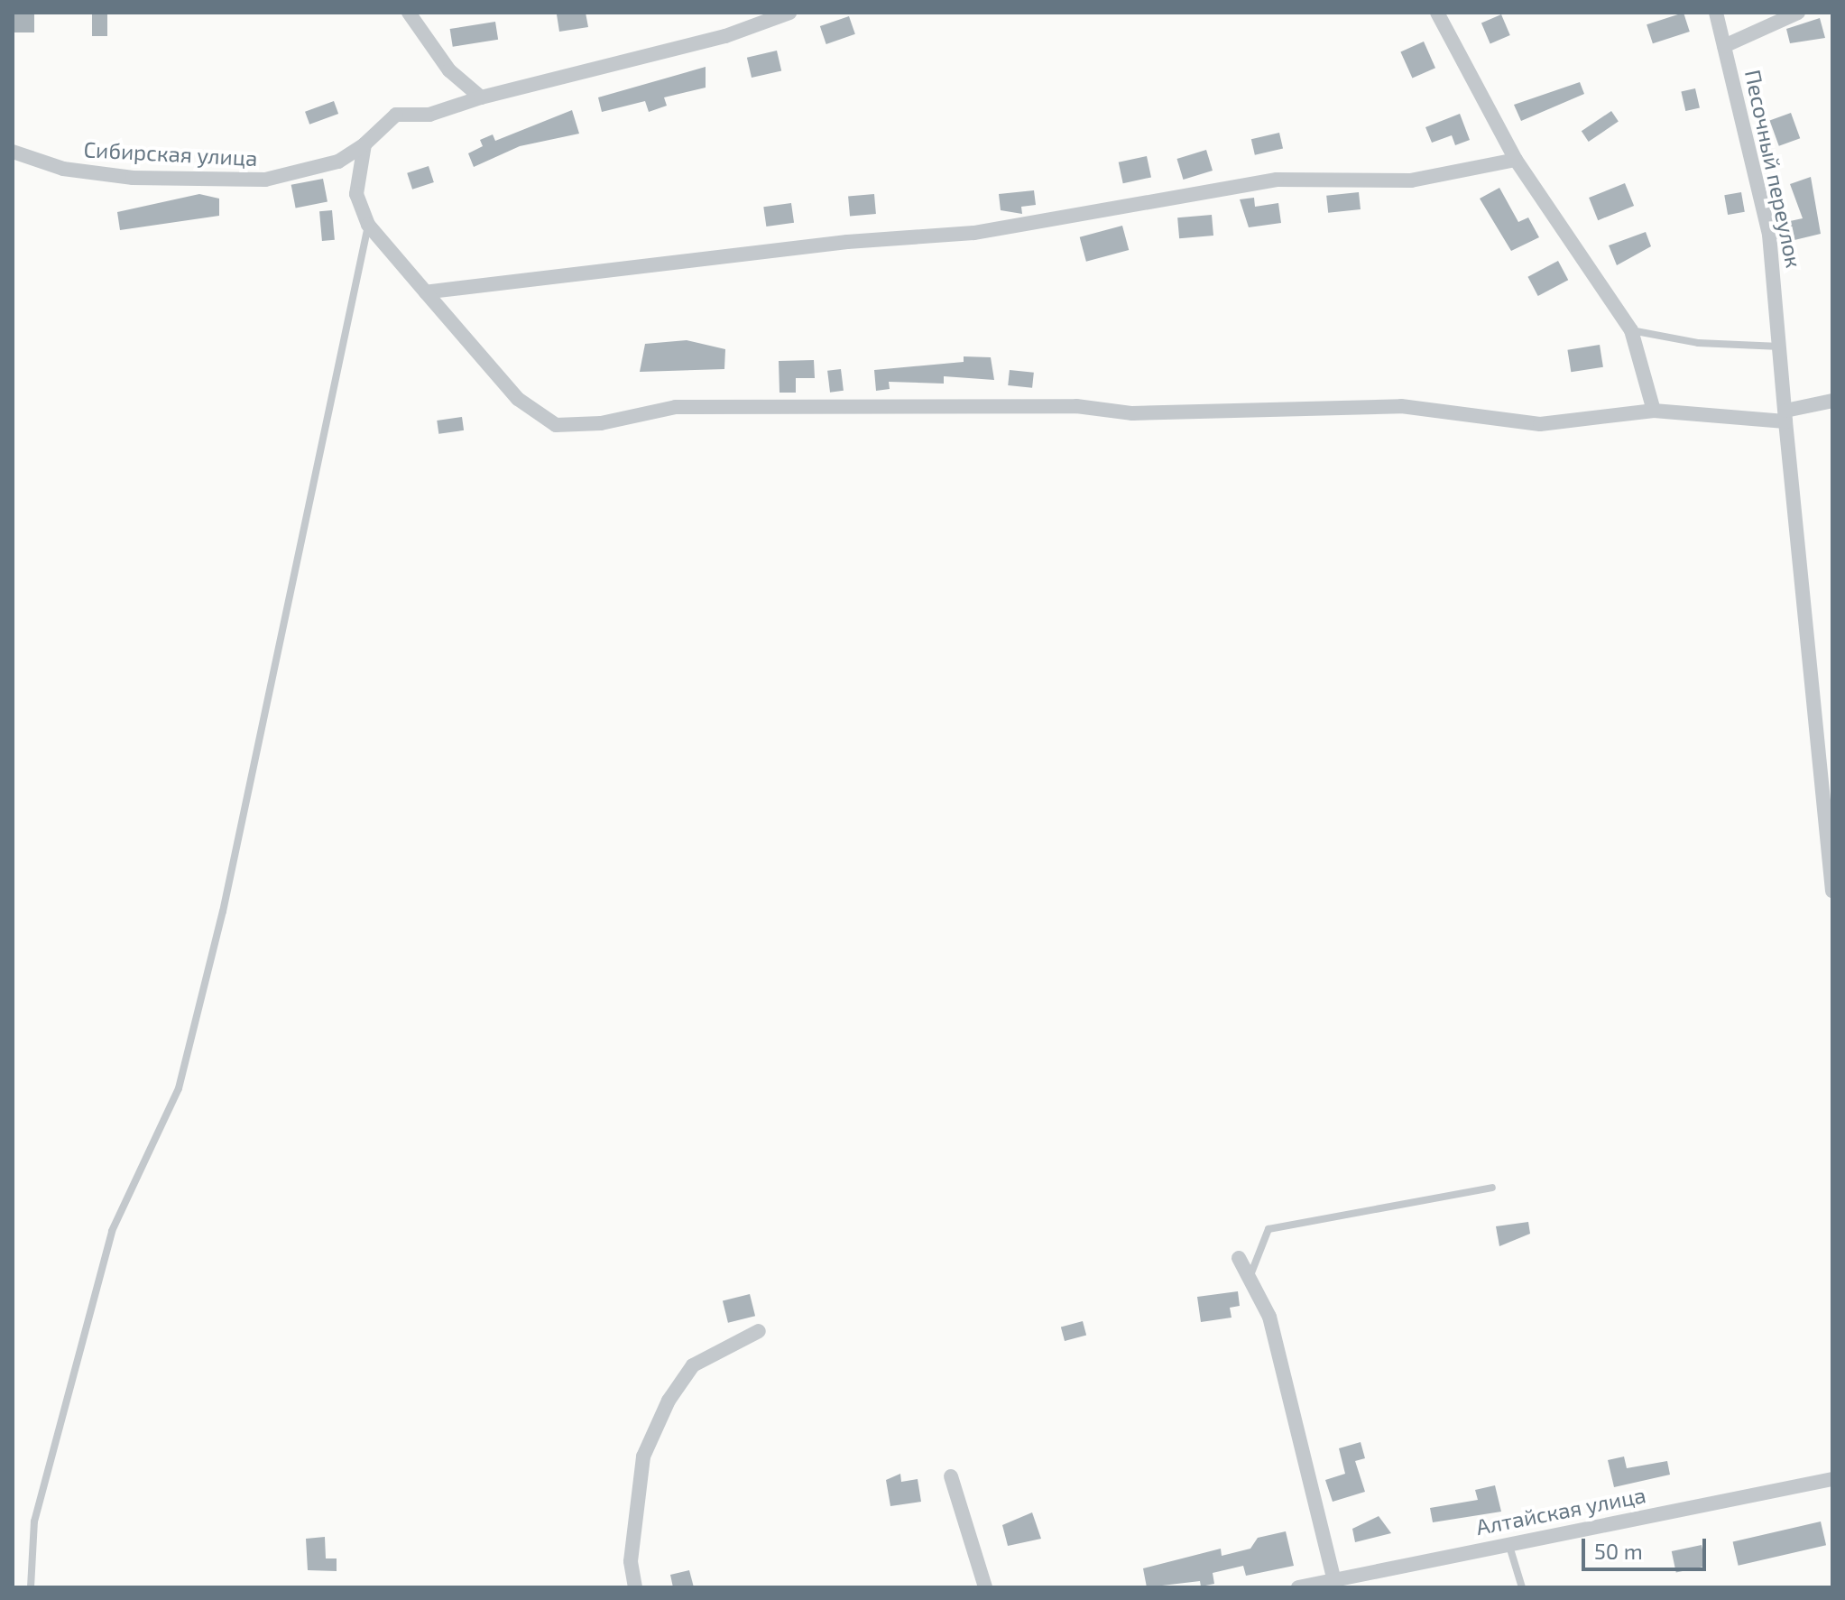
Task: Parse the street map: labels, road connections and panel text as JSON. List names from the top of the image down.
{
  "streets": {
    "street": ["Сибирская улица", "Песочный переулок", "Алтайская улица"]
  },
  "scale_bar": "50 m"
}
